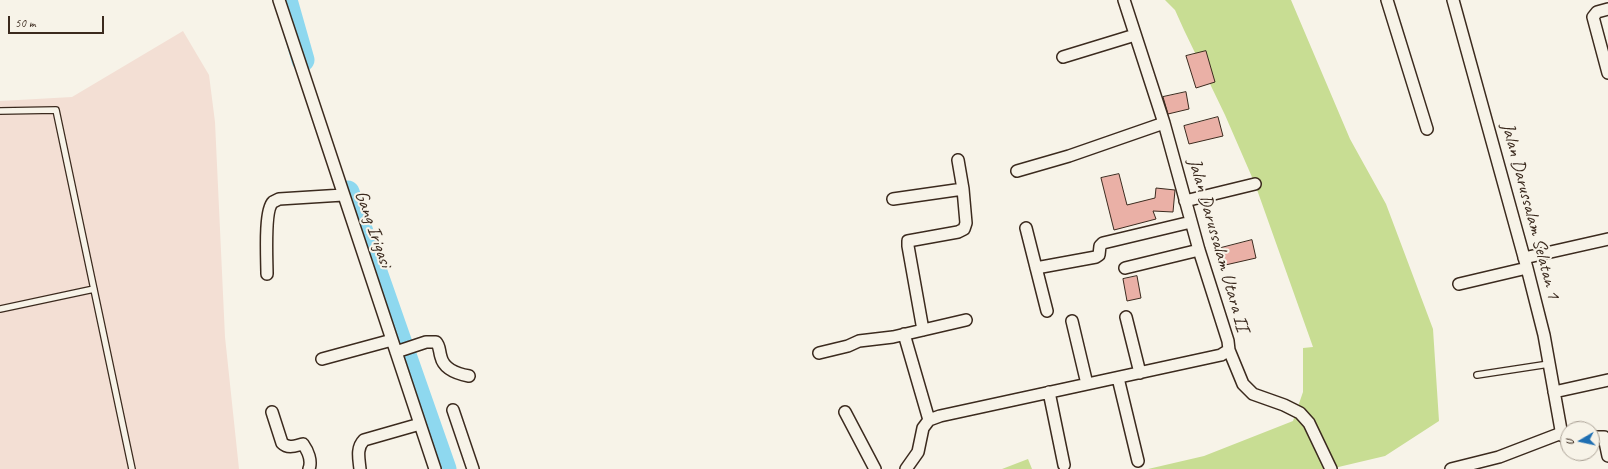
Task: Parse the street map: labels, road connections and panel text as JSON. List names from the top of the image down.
{
  "streets": {
    "street": ["Jalan Darussalam Selatan 1", "Gang Irigasi", "Jalan Darussalam Utara II"]
  },
  "scale_bar": "50 m",
  "north": "left"
}
